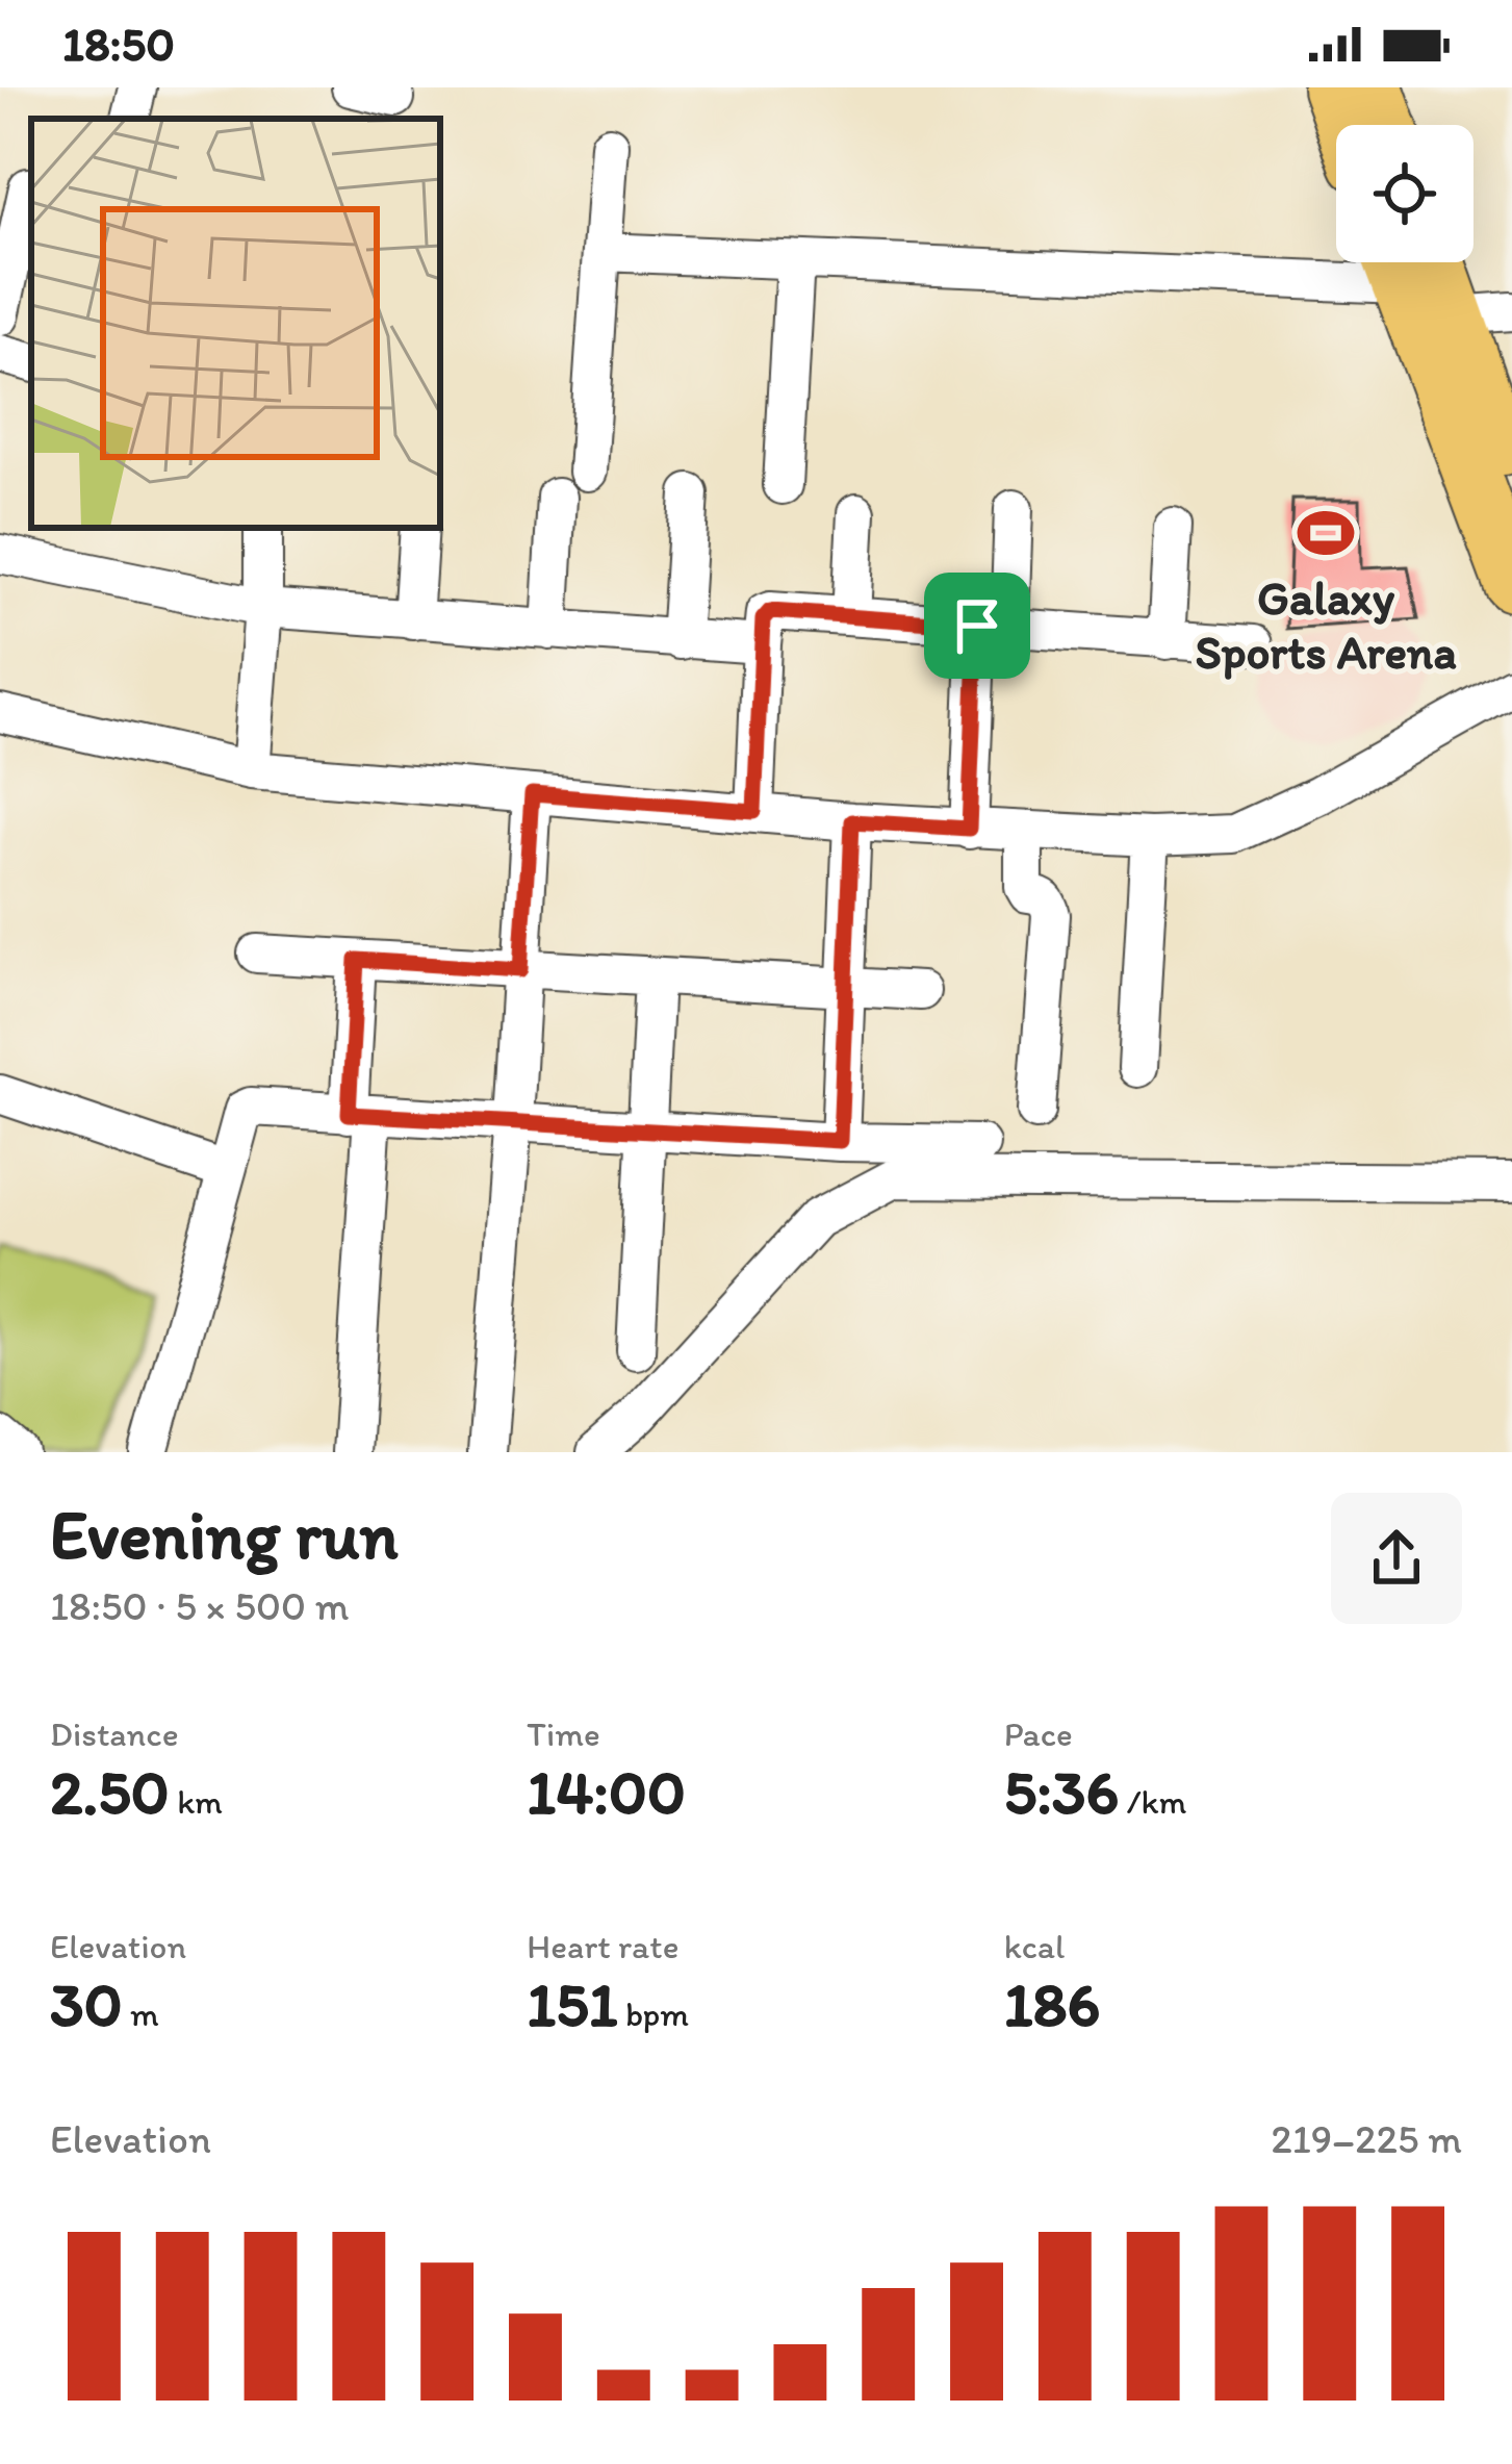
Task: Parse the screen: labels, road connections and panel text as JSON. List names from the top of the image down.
{
  "places": {
    "sports": ["Galaxy Sports Arena"]
  },
  "page": {
    "status": "18:50",
    "heading": ["Evening run", "18:50 · 5 × 500 m"],
    "stats": [
      ["Distance", "2.50 km"],
      ["Time", "14:00"],
      ["Pace", "5:36 /km"],
      ["Elevation", "30 m"],
      ["Heart rate", "151 bpm"],
      ["kcal", "186"]
    ],
    "chart": ["Elevation", "219–225 m"]
  }
}
